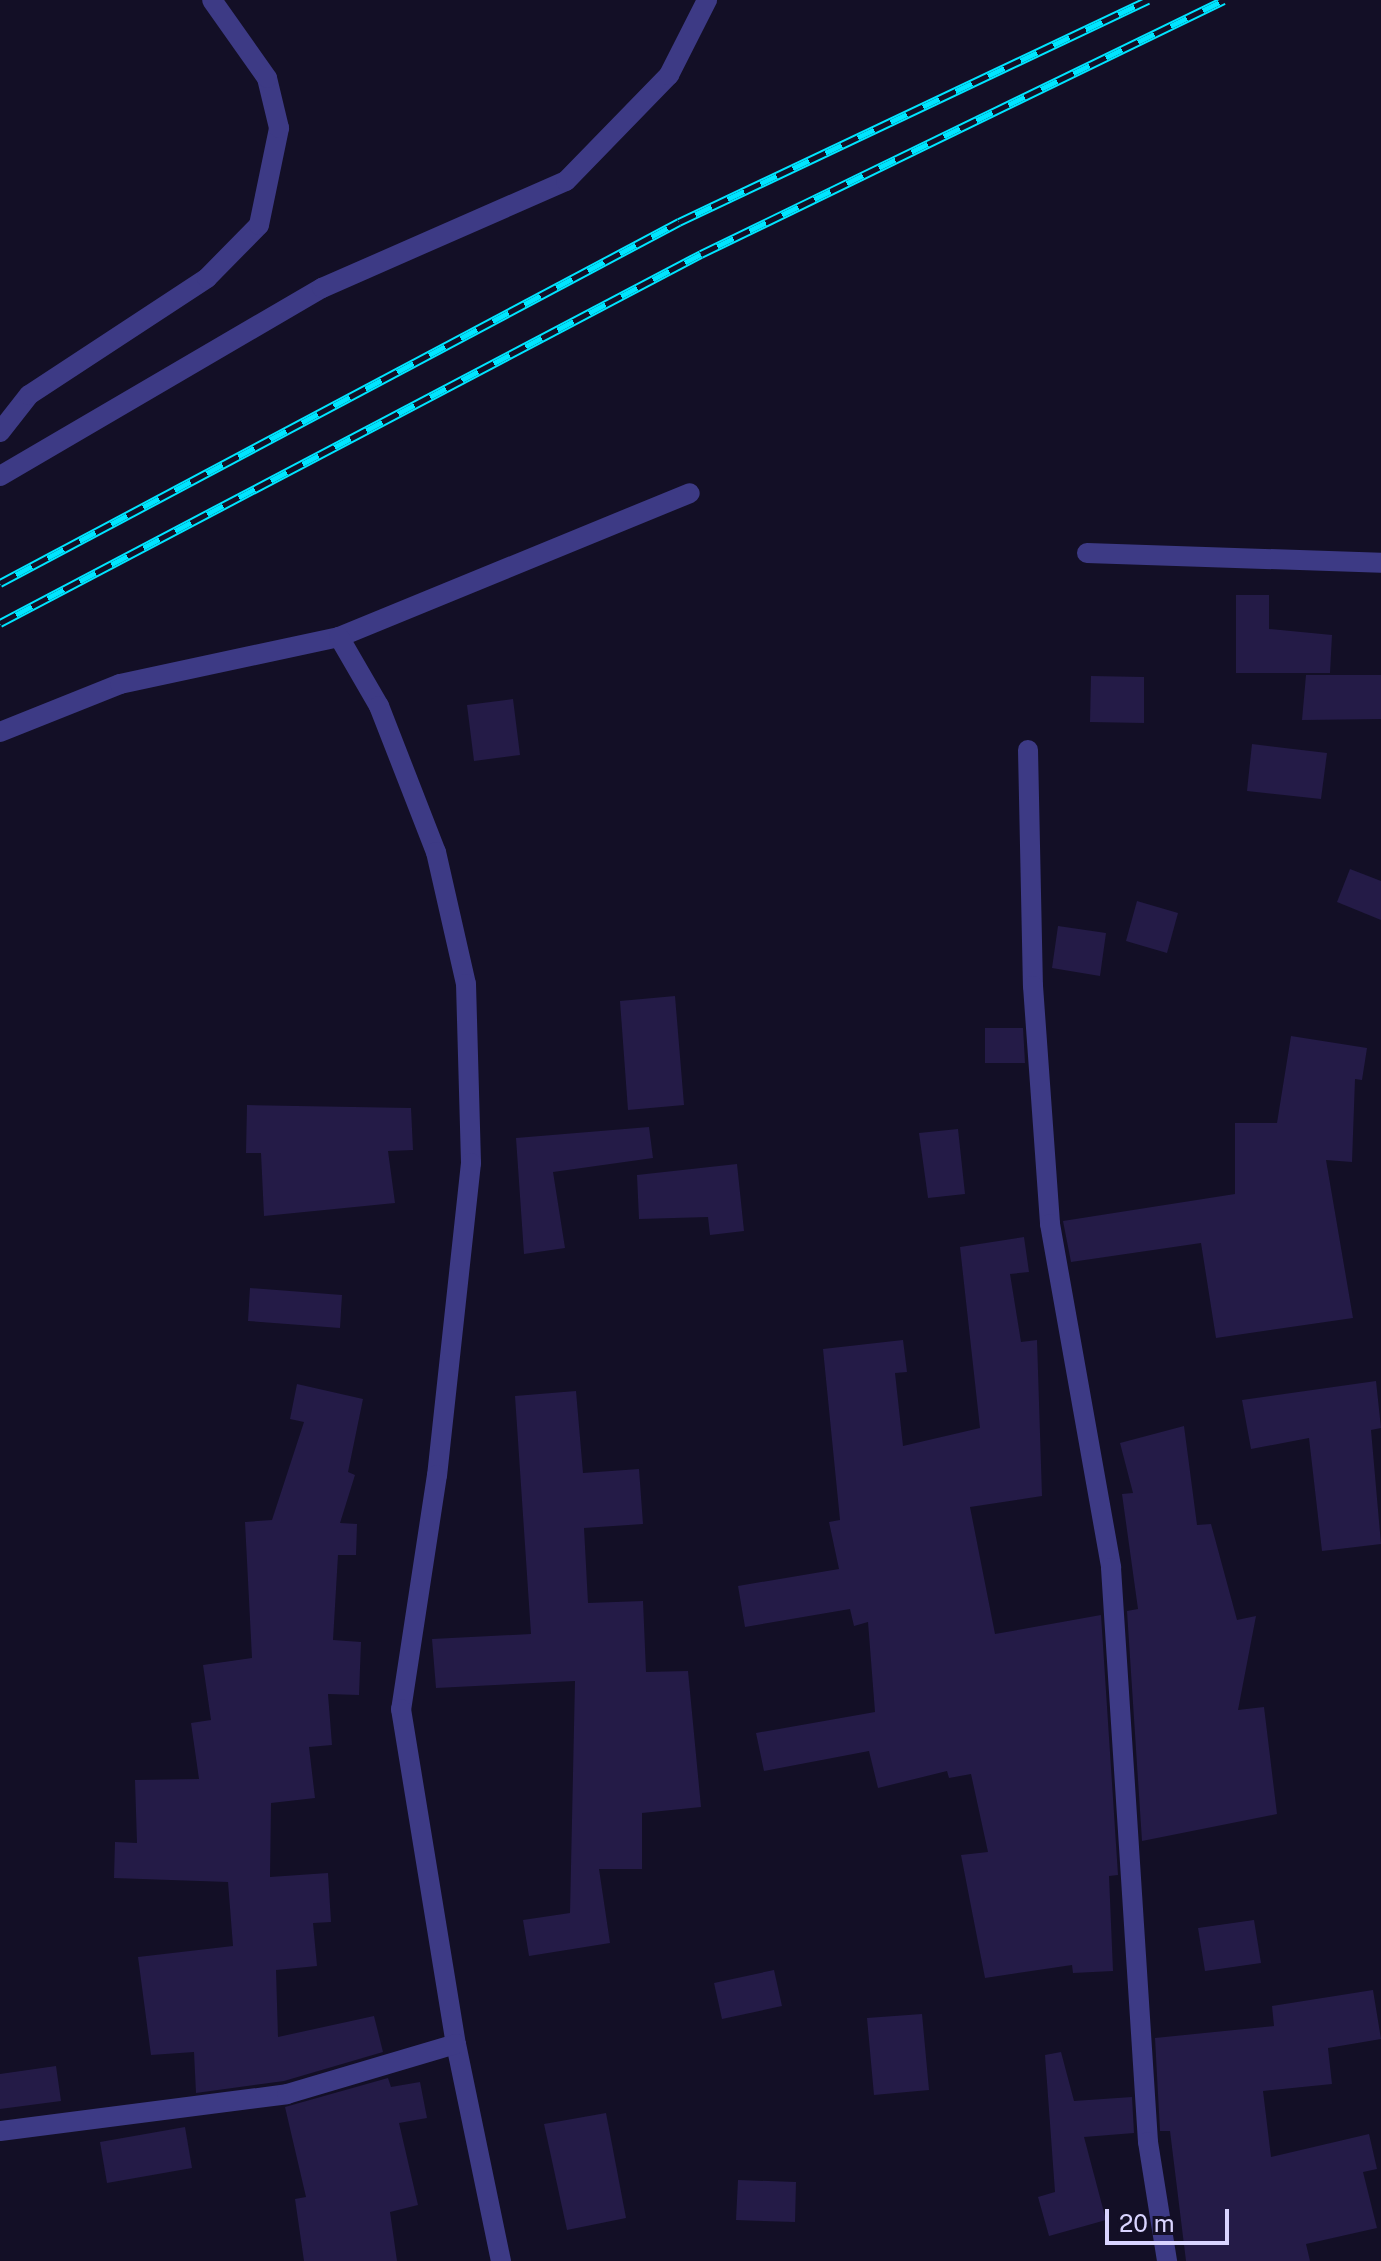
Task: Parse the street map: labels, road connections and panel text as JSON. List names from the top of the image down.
{
  "scale_bar": "20 m"
}
